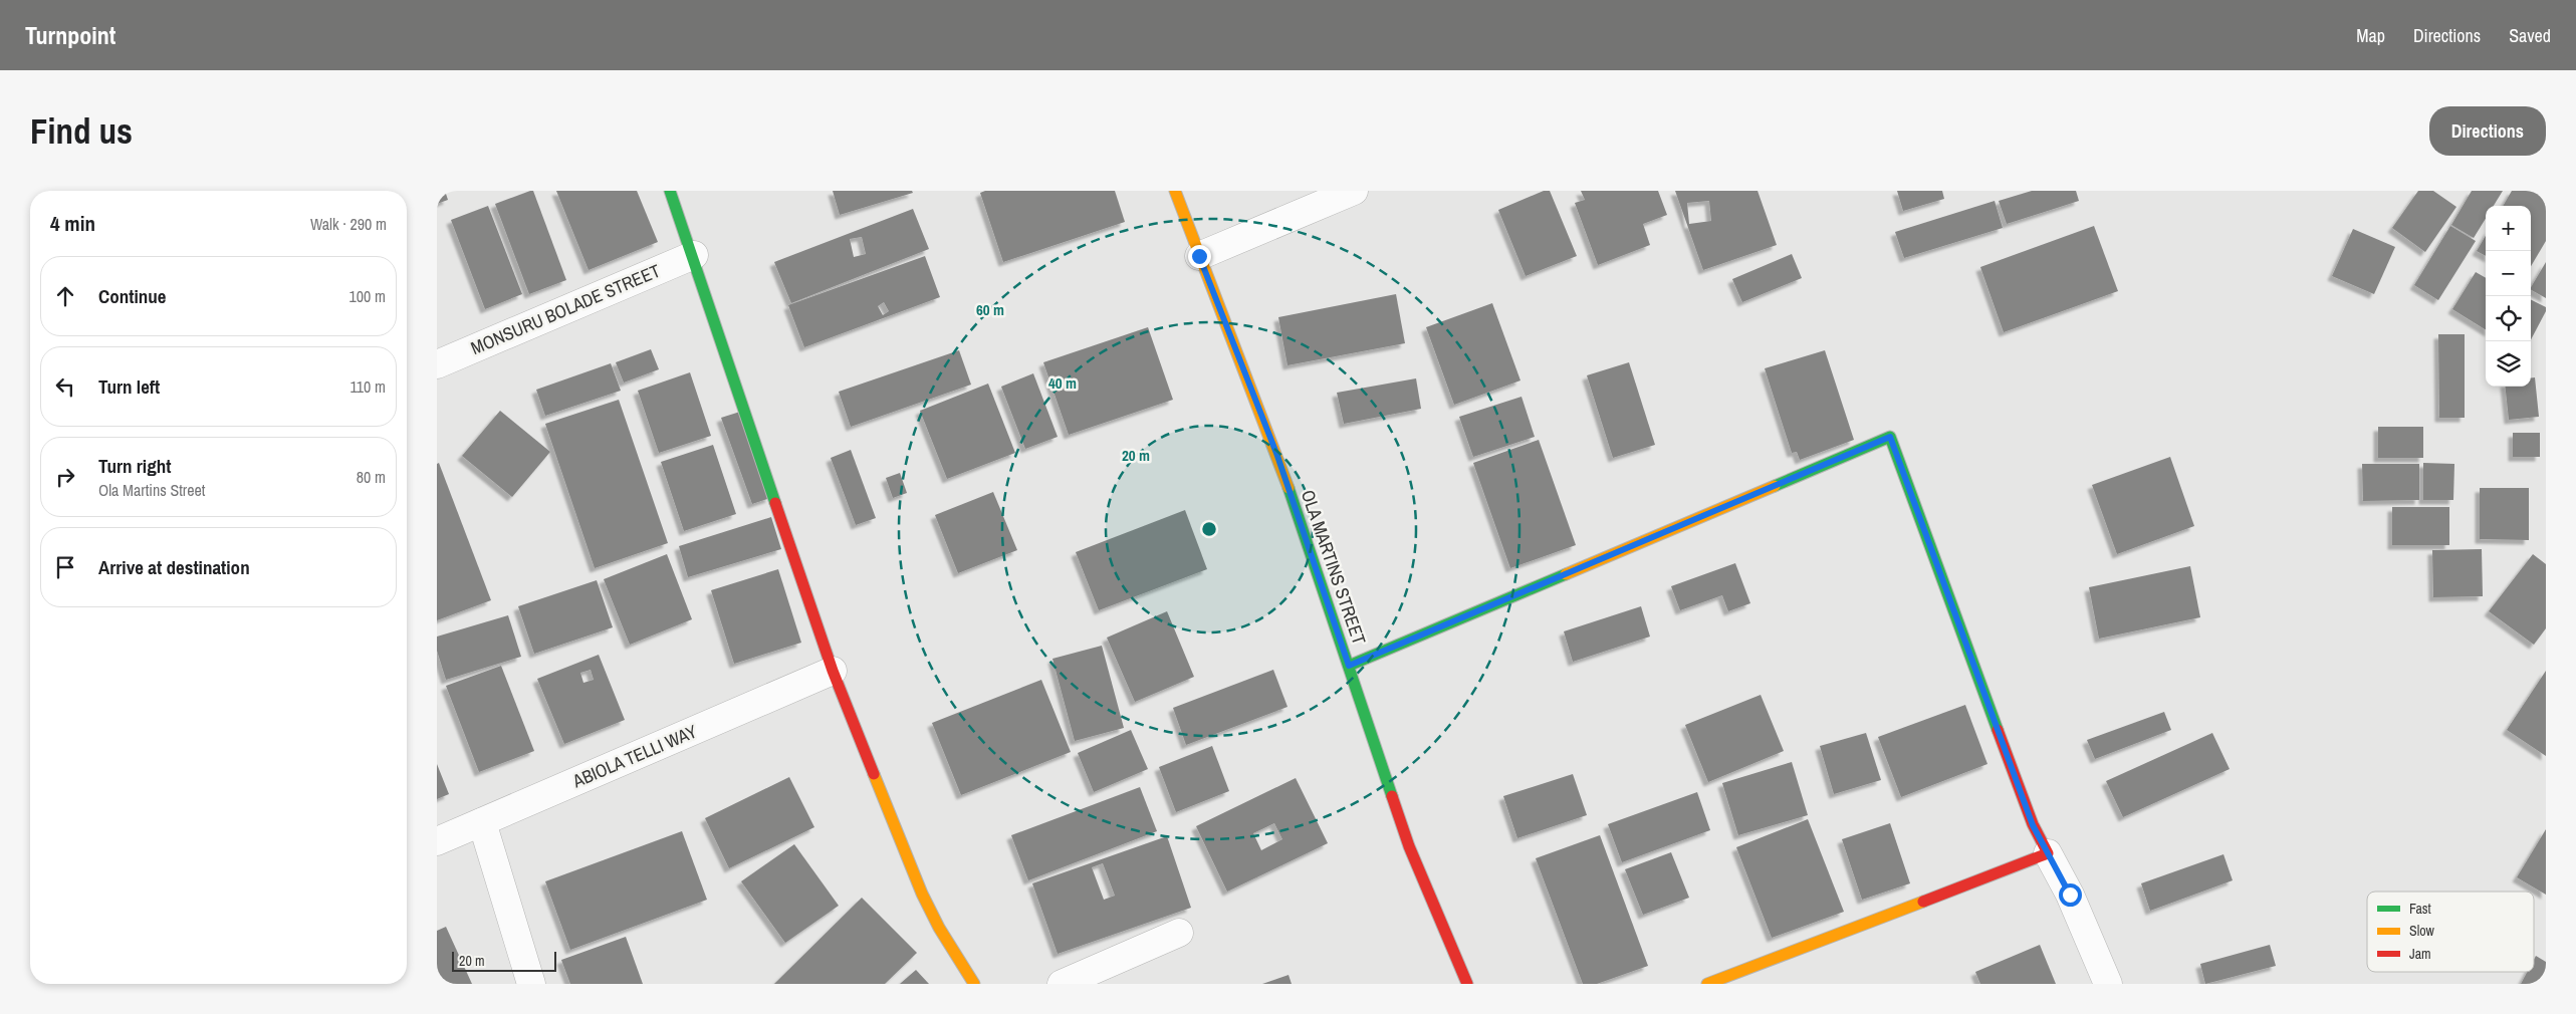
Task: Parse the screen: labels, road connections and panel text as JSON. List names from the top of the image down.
{
  "streets": {
    "street": ["MONSURU BOLADE STREET", "OLA MARTINS STREET", "ABIOLA TELLI WAY"]
  },
  "legend": ["Fast", "Slow", "Jam"],
  "scale_bar": "20 m",
  "page": {
    "header": "Turnpoint",
    "nav": ["Map", "Directions", "Saved"],
    "buttons": "Directions",
    "title": "Find us",
    "heading": ["4 min", "Walk · 290 m"],
    "map_buttons": ["+", "−"],
    "list": [
      ["Continue", "100 m"],
      ["Turn left", "110 m"],
      ["Turn right", "Ola Martins Street", "80 m"],
      "Arrive at destination"
    ],
    "scale": "20 m"
  },
  "rings": ["60 m", "40 m", "20 m"]
}
